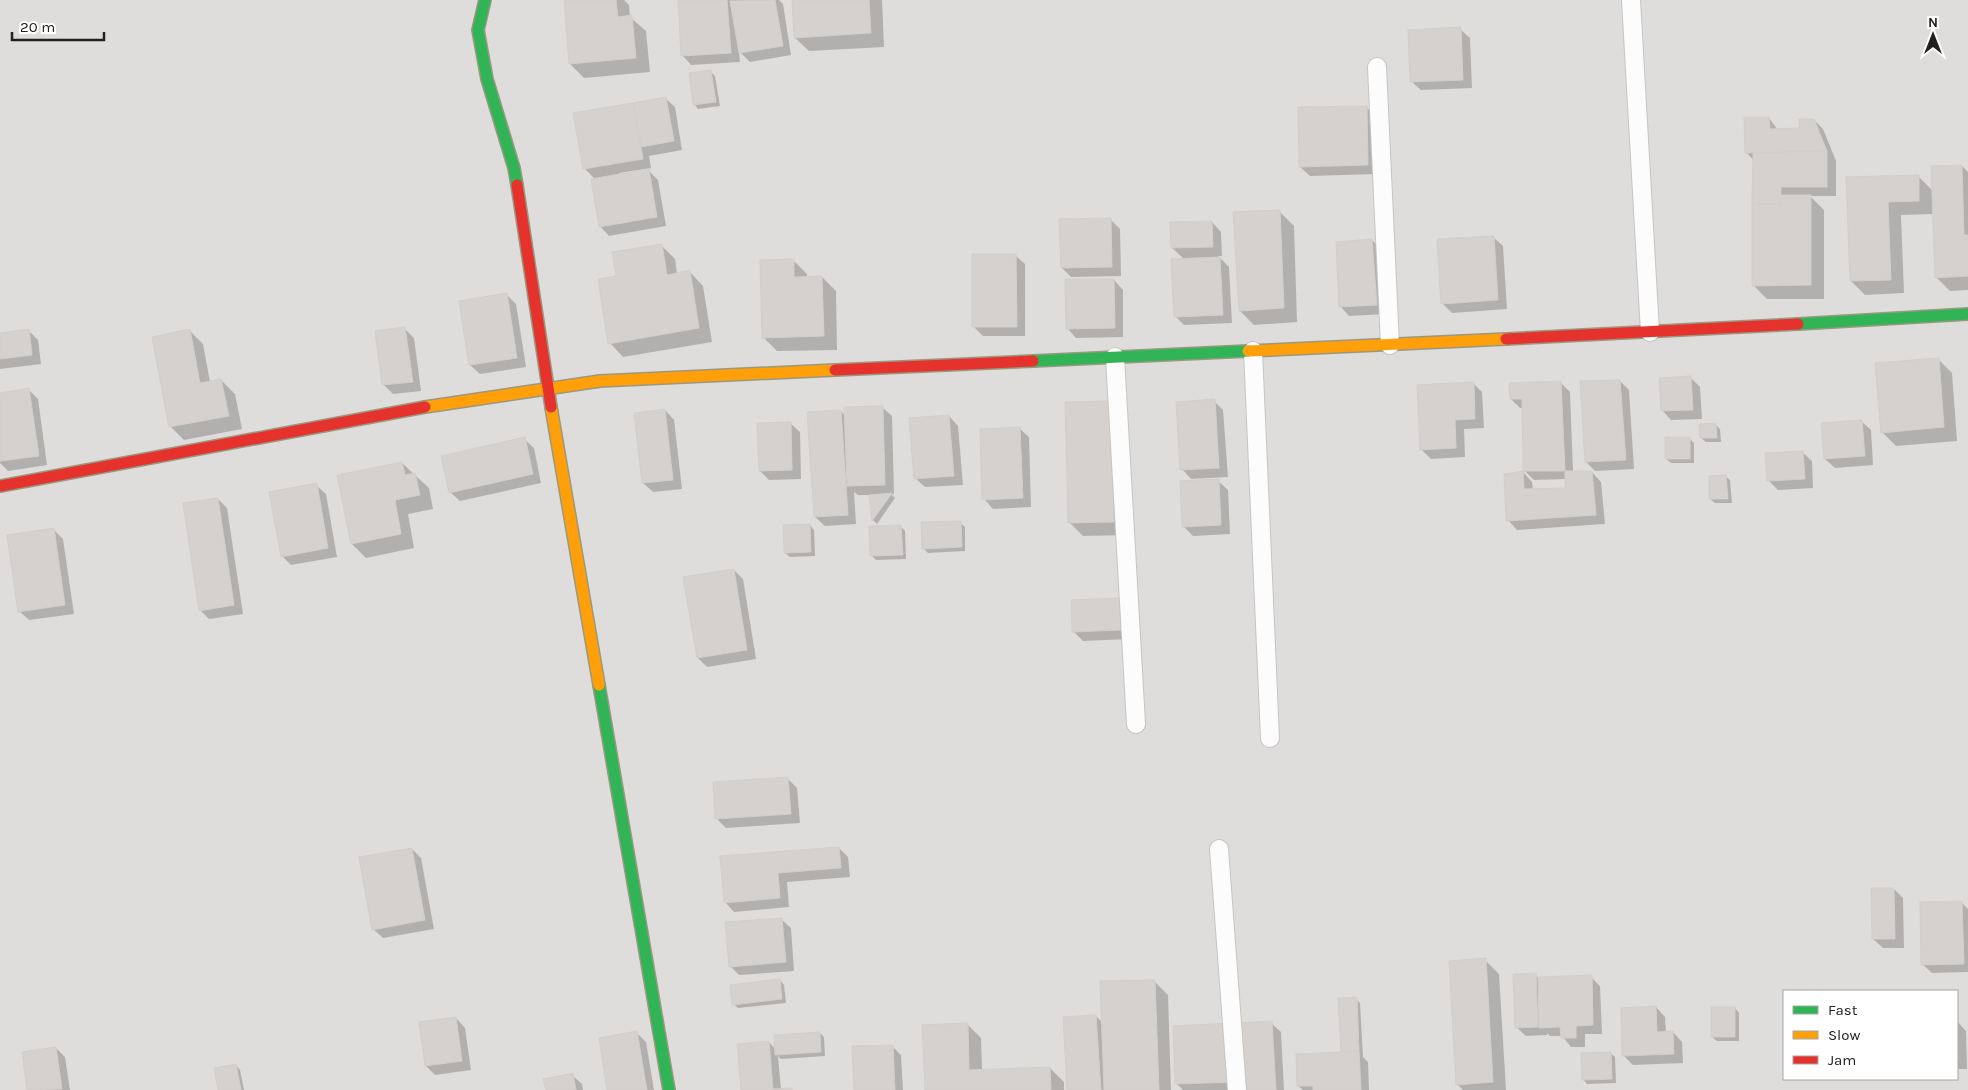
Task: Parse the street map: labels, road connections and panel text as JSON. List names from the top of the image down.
{
  "legend": ["Fast", "Slow", "Jam"],
  "scale_bar": "20 m",
  "north": "top"
}
